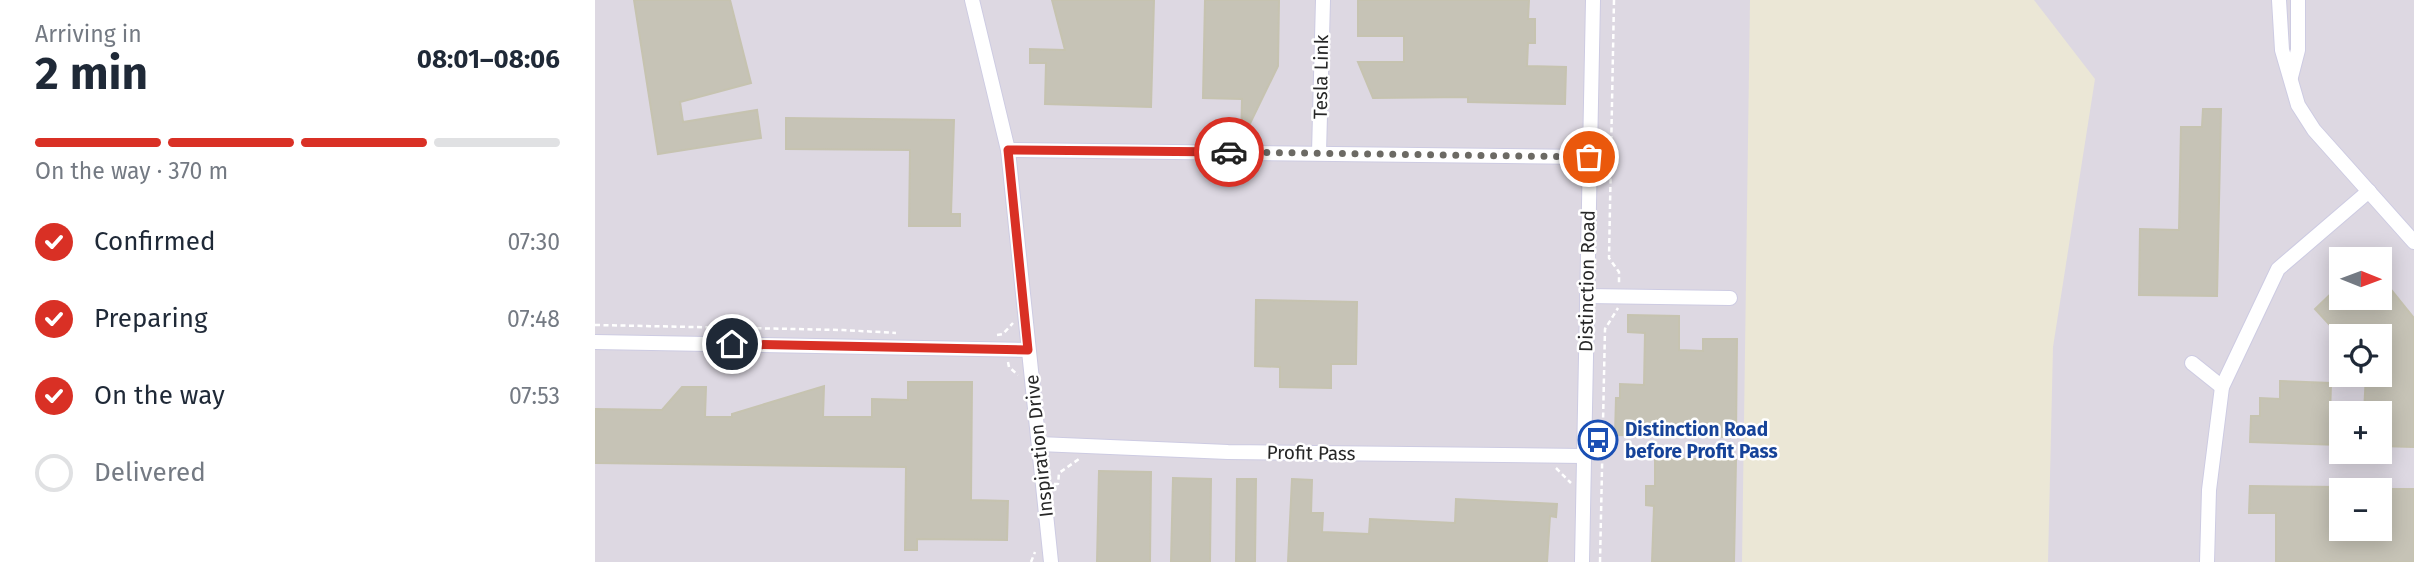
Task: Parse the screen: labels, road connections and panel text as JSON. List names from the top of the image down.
{
  "streets": {
    "street": [
      "Tesla Link",
      "Distinction Road",
      "Inspiration Drive",
      "Profit Pass"
    ]
  },
  "crossings": [
    ["Distinction Road", "Profit Pass"],
    ["Inspiration Drive", "Profit Pass"]
  ],
  "places": {
    "bus stop": ["Distinction Road before Profit Pass"]
  },
  "north": "right",
  "page": {
    "heading": ["2 min", "Arriving in", "08:01–08:06"],
    "bar": "On the way · 370 m",
    "list": [
      ["Confirmed", "07:30"],
      ["Preparing", "07:48"],
      ["On the way", "07:53"],
      "Delivered"
    ],
    "map_buttons": ["+", "−"]
  }
}
